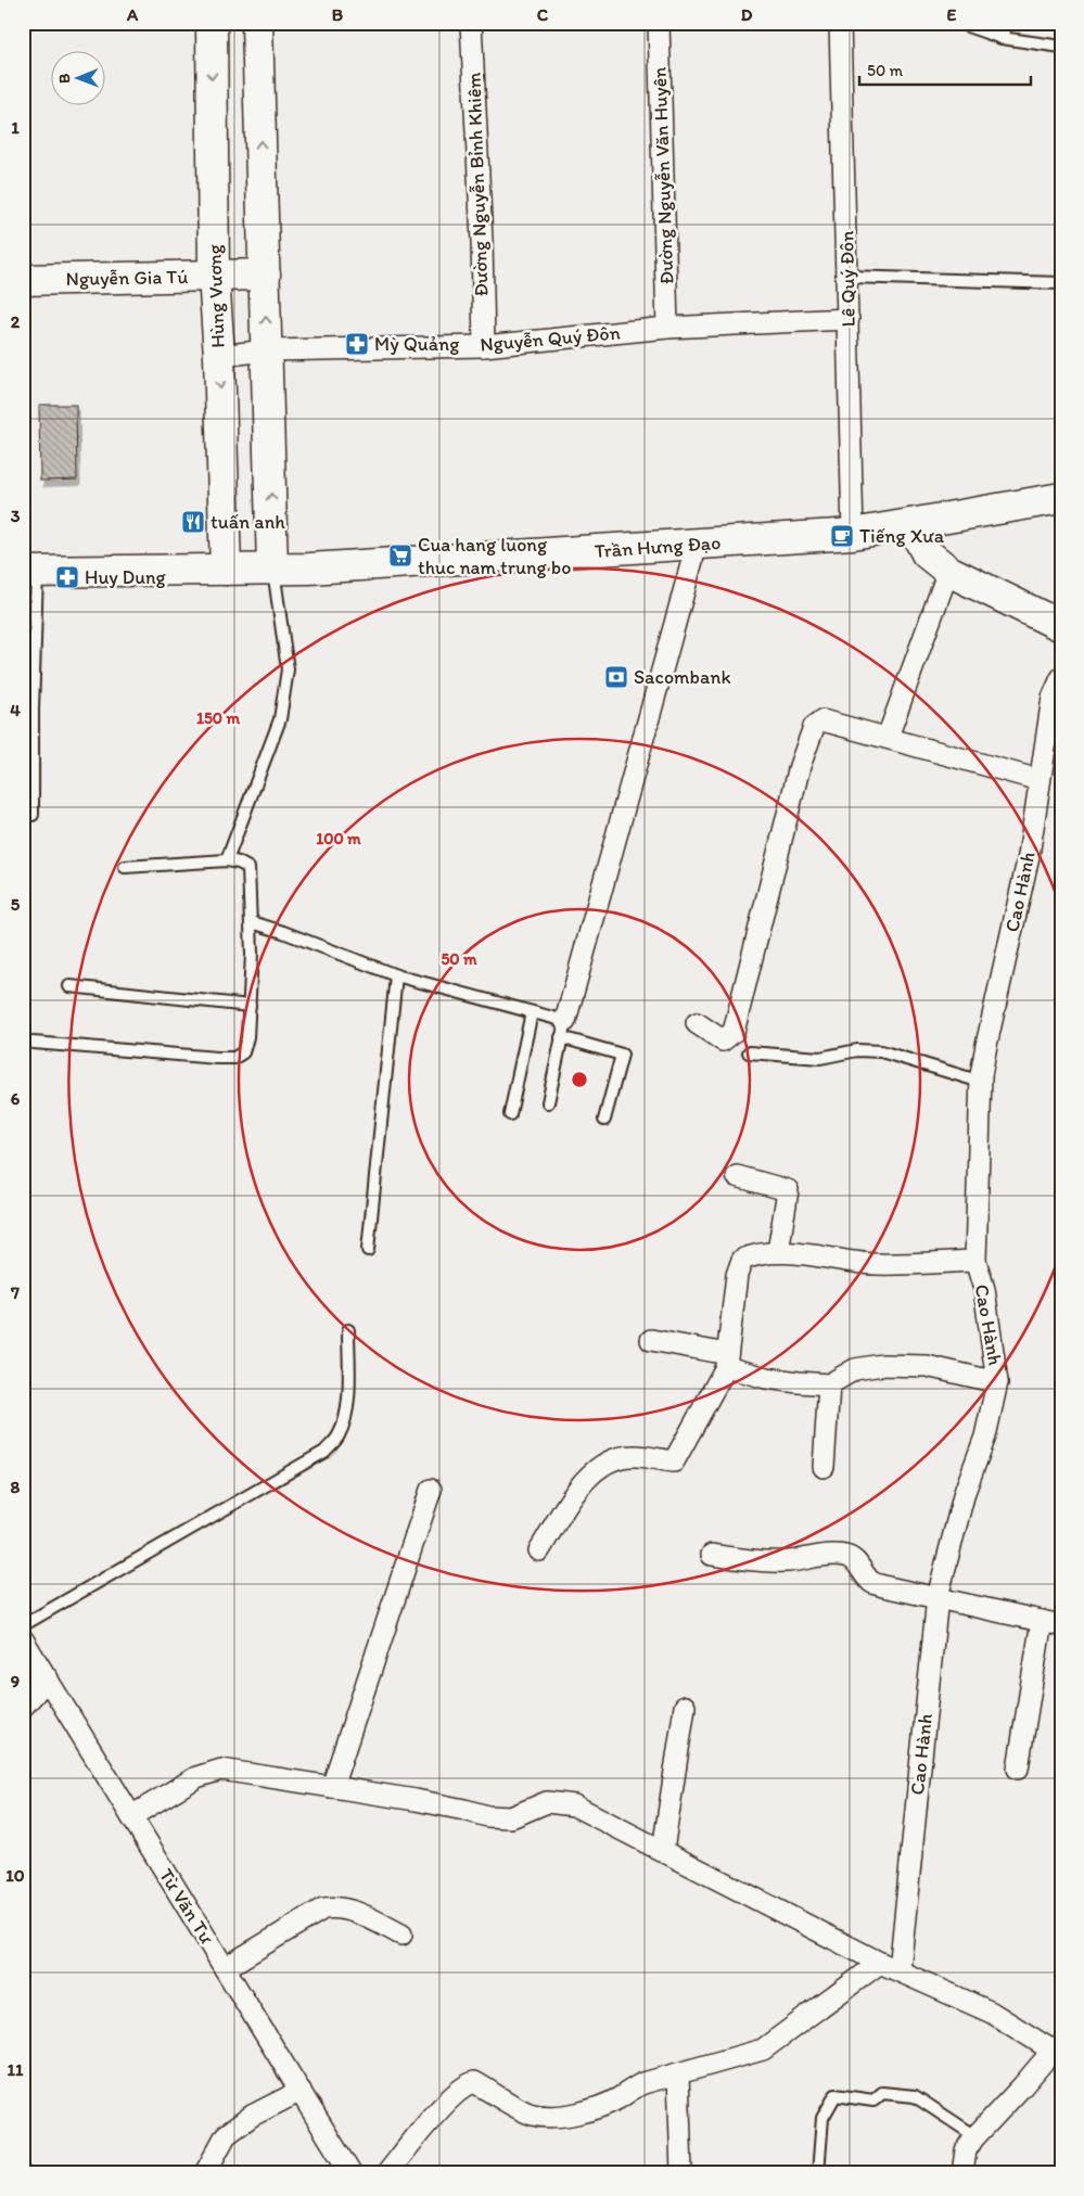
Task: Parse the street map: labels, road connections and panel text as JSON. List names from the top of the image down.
{
  "streets": {
    "main road": ["Nguyễn Gia Tú", "Hùng Vương", "Trần Hưng Đạo"],
    "street": [
      "Đường Nguyễn Văn Huyên",
      "Đường Nguyễn Bỉnh Khiêm",
      "Lê Quý Đôn",
      "Nguyễn Quý Đôn",
      "Cao Hành",
      "Từ Văn Tư"
    ]
  },
  "crossings": [
    ["Đường Nguyễn Văn Huyên", "Nguyễn Quý Đôn"],
    ["Đường Nguyễn Bỉnh Khiêm", "Nguyễn Quý Đôn"],
    ["Nguyễn Gia Tú", "Hùng Vương"],
    ["Lê Quý Đôn", "Nguyễn Quý Đôn"],
    ["Lê Quý Đôn", "Trần Hưng Đạo"],
    ["Hùng Vương", "Nguyễn Quý Đôn"],
    ["Hùng Vương", "Trần Hưng Đạo"]
  ],
  "places": {
    "pharmacy": ["Mỳ Quảng", "Huy Dung"],
    "restaurant": ["tuấn anh"],
    "cafe": ["Tiếng Xưa"],
    "supermarket": ["Cua hang luong thuc nam trung bo"],
    "bank": ["Sacombank"]
  },
  "scale_bar": "50 m",
  "north": "left",
  "grid": {
    "columns": [
      "A",
      "B",
      "C",
      "D",
      "E"
    ],
    "rows": [
      "1",
      "2",
      "3",
      "4",
      "5",
      "6",
      "7",
      "8",
      "9",
      "10",
      "11"
    ]
  },
  "rings": ["150 m", "100 m", "50 m"]
}
